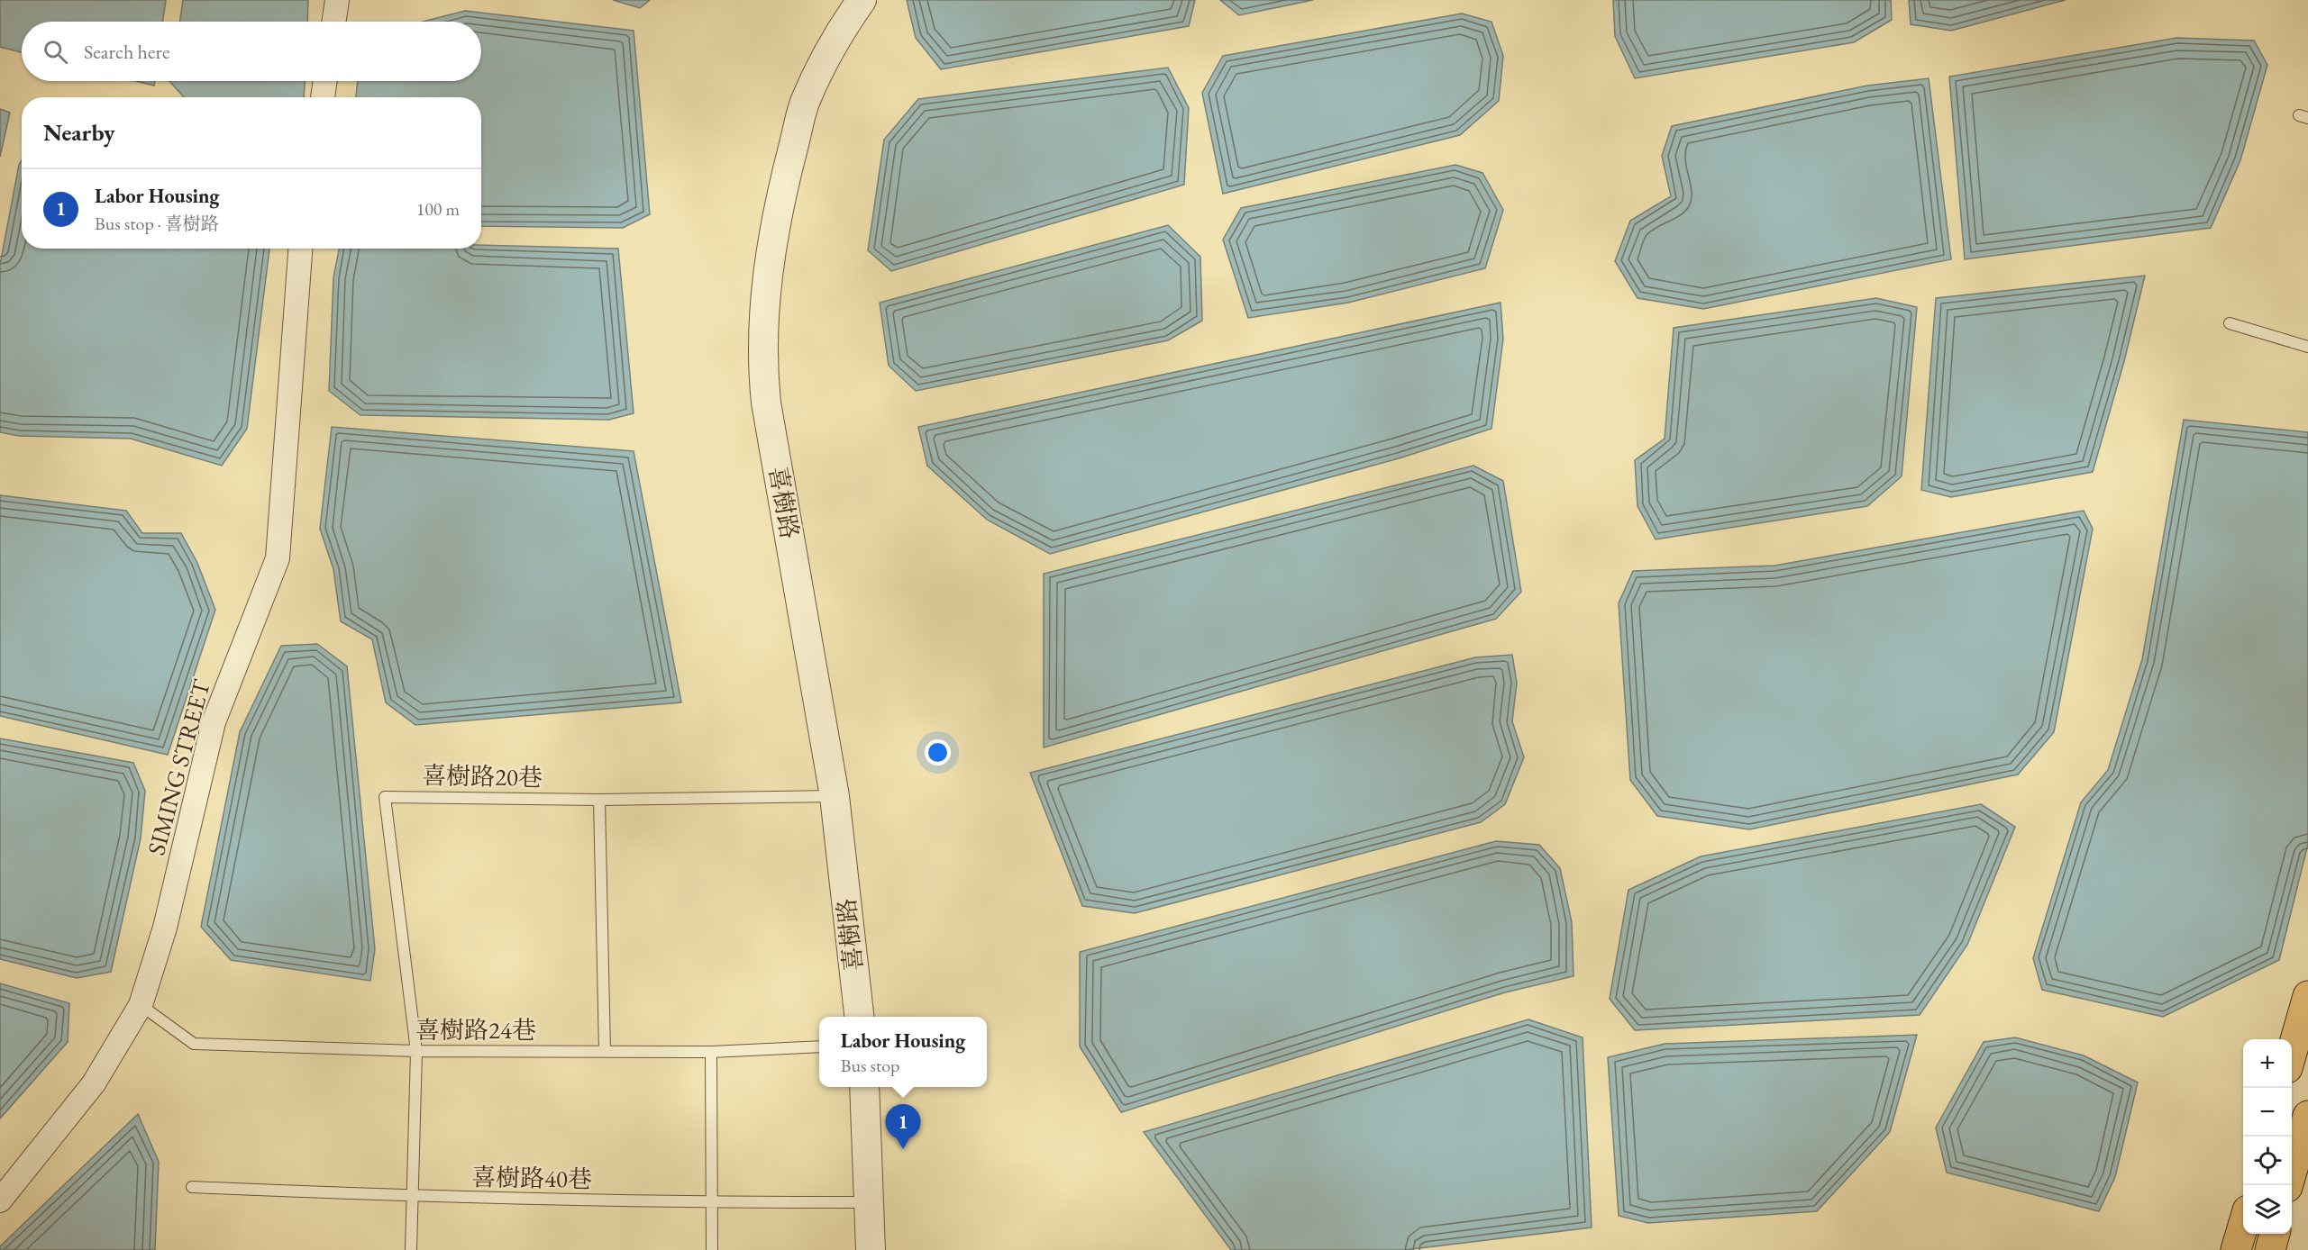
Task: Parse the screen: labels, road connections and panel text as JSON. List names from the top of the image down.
{
  "streets": {
    "street": ["喜樹路", "SIMING STREET"],
    "lane": ["喜樹路20巷", "喜樹路24巷", "喜樹路40巷"]
  },
  "crossings": [
    ["喜樹路", "喜樹路20巷"],
    ["SIMING STREET", "喜樹路24巷"],
    ["喜樹路20巷", "喜樹路24巷"]
  ],
  "page": {
    "search": "Search here",
    "heading": "Nearby",
    "list": [
      {
        "mark": "1",
        "name": "Labor Housing",
        "note": "Bus stop · 喜樹路",
        "value": "100 m"
      }
    ],
    "popup": ["Labor Housing", "Bus stop"],
    "map_buttons": ["+", "−"],
    "pins": "1"
  }
}
